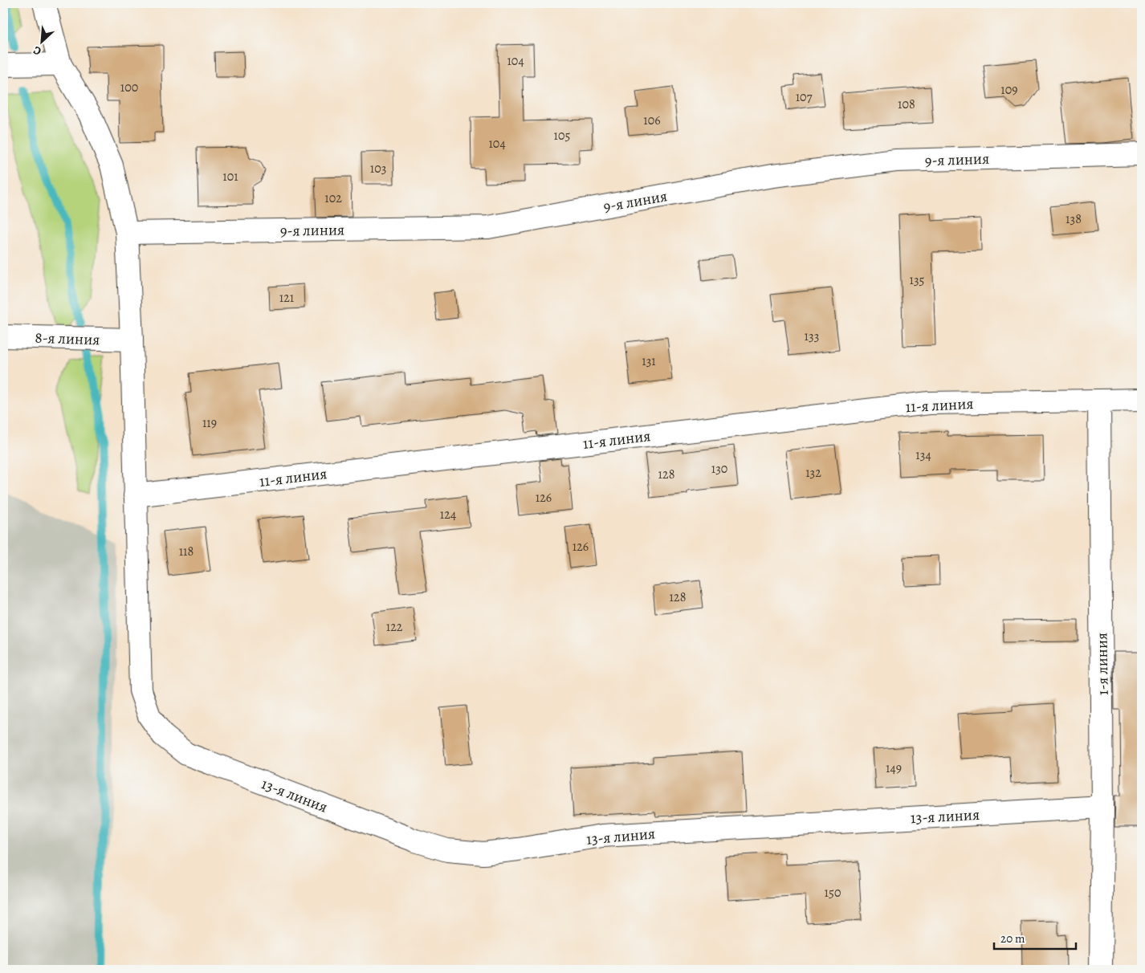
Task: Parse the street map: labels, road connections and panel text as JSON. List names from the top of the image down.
{
  "streets": {
    "street": [
      "9-я линия",
      "8-я линия",
      "11-я линия",
      "1-я линия",
      "13-я линия"
    ]
  },
  "crossings": [
    ["9-я линия", "13-я линия"],
    ["8-я линия", "13-я линия"],
    ["11-я линия", "1-я линия"],
    ["11-я линия", "13-я линия"],
    ["1-я линия", "13-я линия"]
  ],
  "house_numbers": [
    "104",
    "100",
    "109",
    "107",
    "108",
    "106",
    "105",
    "104",
    "103",
    "101",
    "102",
    "138",
    "135",
    "121",
    "133",
    "131",
    "119",
    "134",
    "130",
    "132",
    "128",
    "126",
    "124",
    "126",
    "118",
    "128",
    "122",
    "149",
    "150"
  ],
  "scale_bar": "20 m",
  "north": "bottom left"
}
